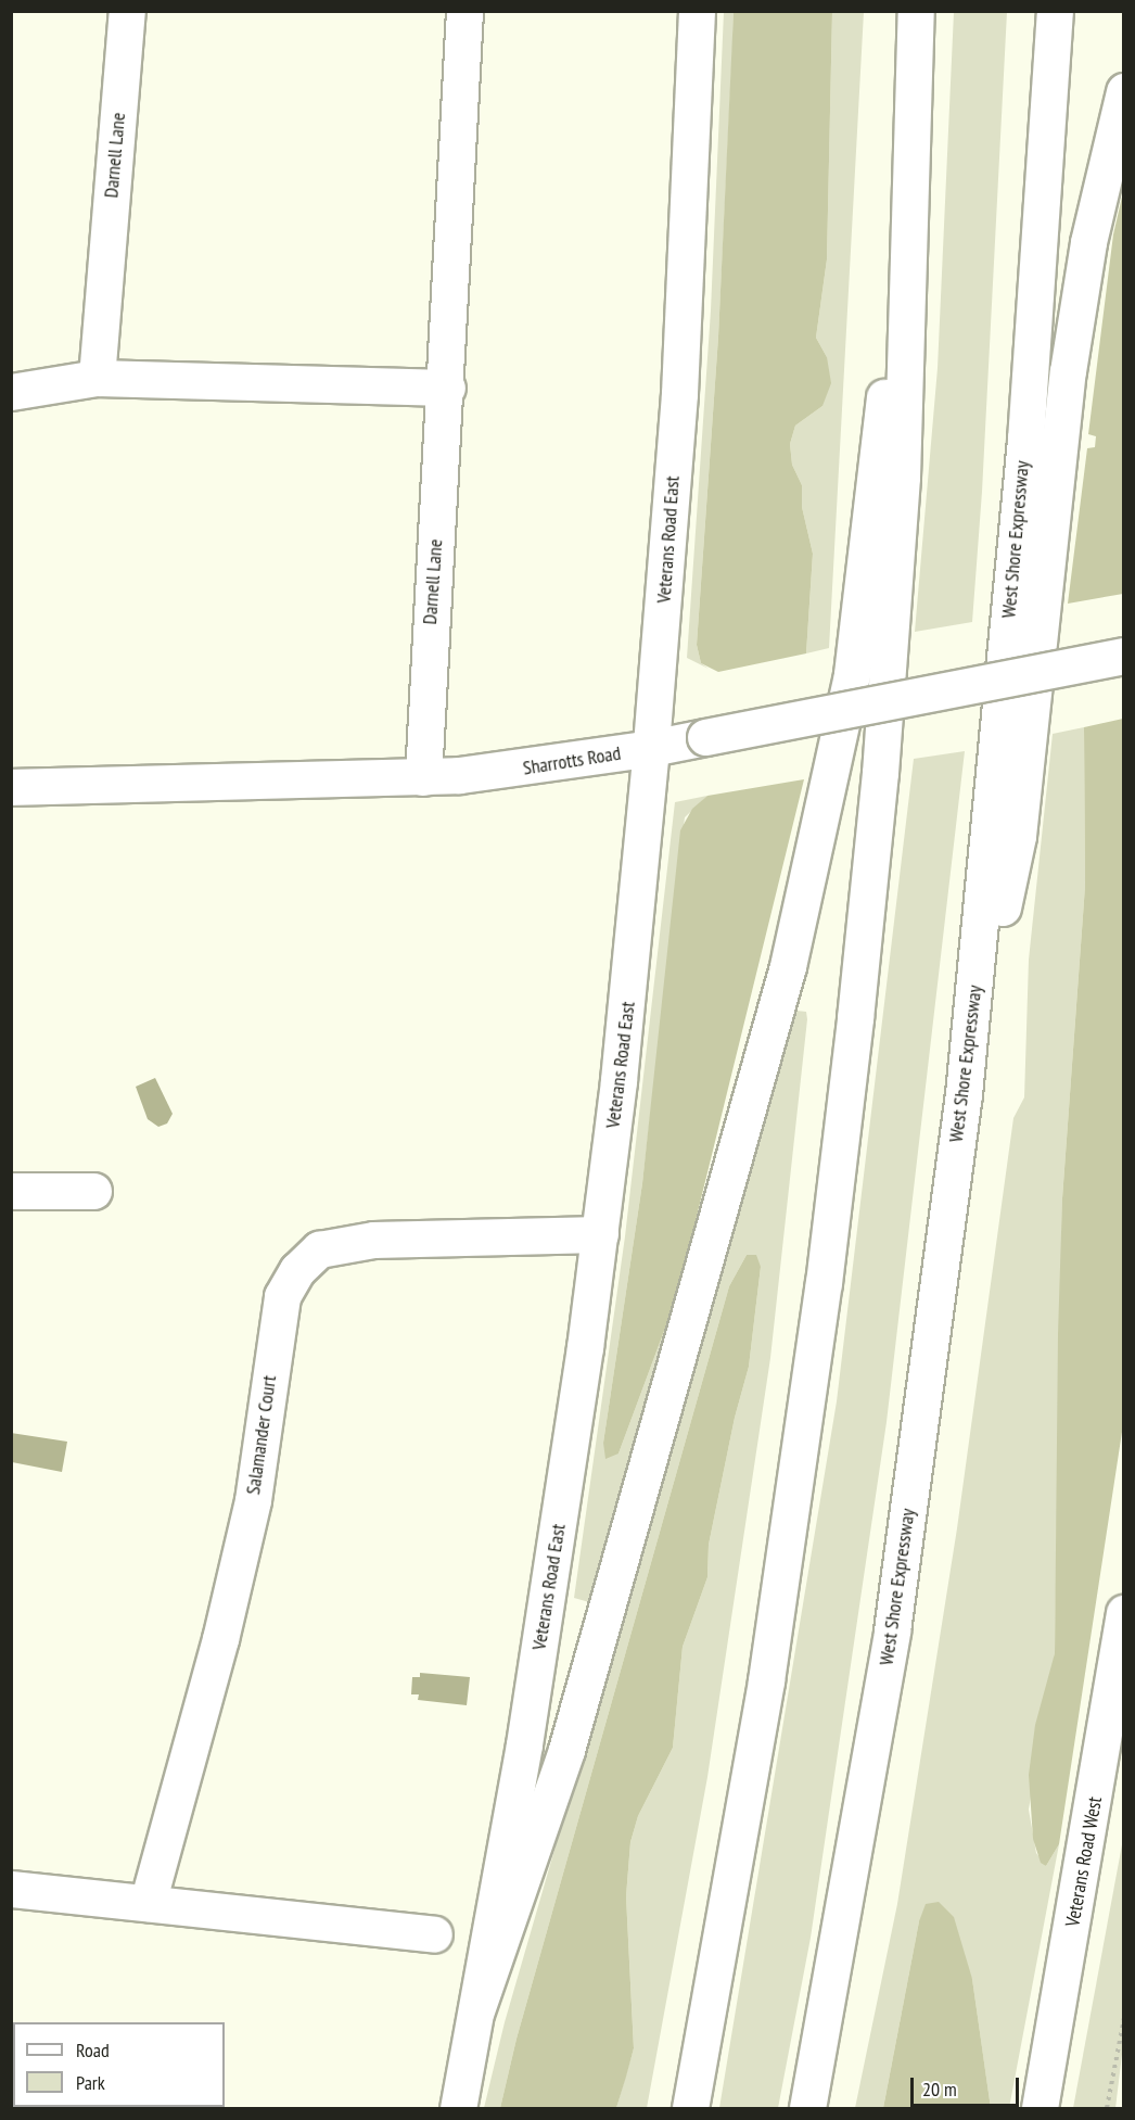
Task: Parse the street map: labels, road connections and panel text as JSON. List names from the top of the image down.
{
  "streets": {
    "main road": [
      "Darnell Lane",
      "Veterans Road East",
      "West Shore Expressway",
      "Sharrotts Road",
      "Salamander Court",
      "Veterans Road West"
    ]
  },
  "crossings": [
    ["Darnell Lane", "Sharrotts Road"],
    ["Veterans Road East", "Sharrotts Road"],
    ["Veterans Road East", "Salamander Court"]
  ],
  "legend": ["Road", "Park"],
  "scale_bar": "20 m"
}
